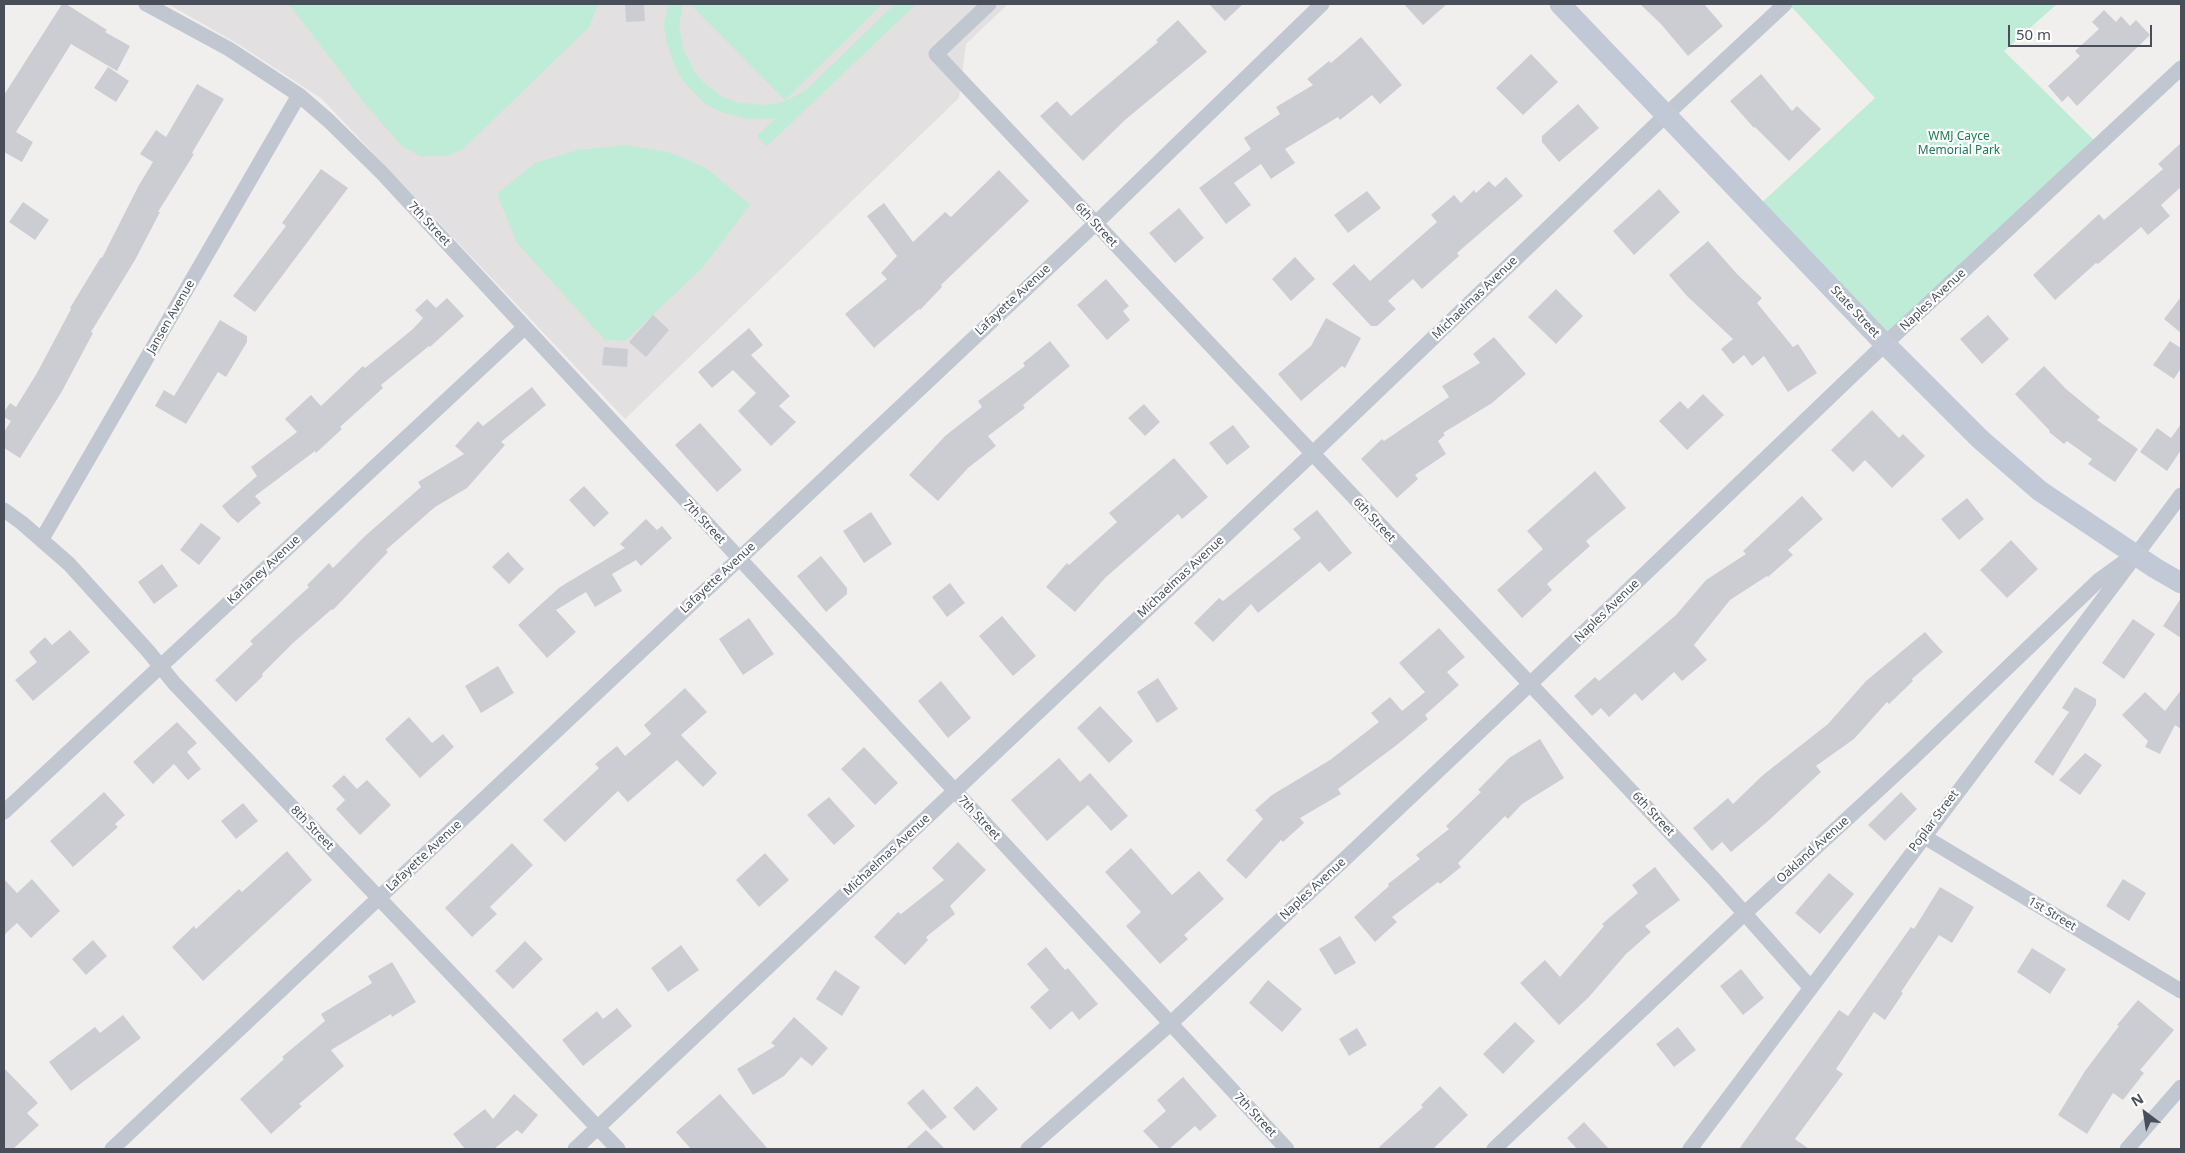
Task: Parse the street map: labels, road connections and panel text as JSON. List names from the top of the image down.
{
  "streets": {
    "main road": ["State Street"],
    "street": [
      "7th Street",
      "6th Street",
      "Michaelmas Avenue",
      "Lafayette Avenue",
      "Naples Avenue",
      "Jansen Avenue",
      "Karlaney Avenue",
      "Poplar Street",
      "8th Street",
      "Oakland Avenue",
      "1st Street"
    ]
  },
  "crossings": [
    ["7th Street", "Michaelmas Avenue"],
    ["7th Street", "Lafayette Avenue"],
    ["7th Street", "Naples Avenue"],
    ["7th Street", "Jansen Avenue"],
    ["7th Street", "Karlaney Avenue"],
    ["6th Street", "Michaelmas Avenue"],
    ["6th Street", "Lafayette Avenue"],
    ["6th Street", "Naples Avenue"],
    ["6th Street", "Poplar Street"],
    ["6th Street", "Oakland Avenue"],
    ["Michaelmas Avenue", "State Street"],
    ["Michaelmas Avenue", "8th Street"],
    ["Lafayette Avenue", "8th Street"],
    ["Naples Avenue", "State Street"],
    ["State Street", "Poplar Street"],
    ["State Street", "Oakland Avenue"],
    ["Jansen Avenue", "8th Street"],
    ["Karlaney Avenue", "8th Street"],
    ["Poplar Street", "Oakland Avenue"],
    ["Poplar Street", "1st Street"]
  ],
  "parks": ["WMJ Cayce Memorial Park"],
  "scale_bar": "50 m",
  "north": "top left"
}
